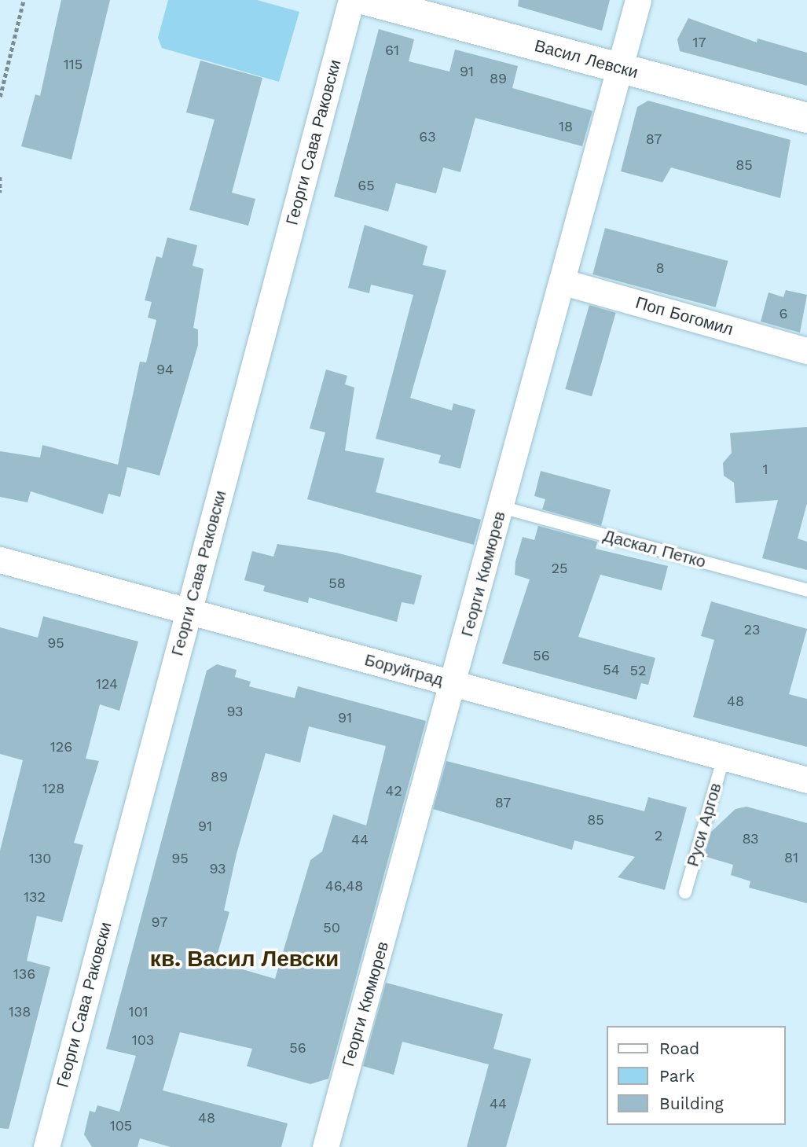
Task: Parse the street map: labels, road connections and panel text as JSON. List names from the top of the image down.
{
  "streets": {
    "street": [
      "Васил Левски",
      "Георги Сава Раковски",
      "Поп Богомил",
      "Георги Кюмюрев",
      "Боруйград"
    ],
    "lane": ["Даскал Петко", "Руси Аргов"]
  },
  "crossings": [
    ["Васил Левски", "Георги Кюмюрев"],
    ["Георги Сава Раковски", "Боруйград"],
    ["Поп Богомил", "Георги Кюмюрев"],
    ["Даскал Петко", "Георги Кюмюрев"],
    ["Георги Кюмюрев", "Боруйград"],
    ["Боруйград", "Руси Аргов"]
  ],
  "districts": ["кв. Васил Левски"],
  "house_numbers": [
    "17",
    "61",
    "115",
    "91",
    "89",
    "18",
    "63",
    "87",
    "85",
    "65",
    "8",
    "6",
    "94",
    "1",
    "25",
    "58",
    "23",
    "95",
    "56",
    "54",
    "52",
    "124",
    "48",
    "93",
    "91",
    "126",
    "89",
    "128",
    "42",
    "87",
    "85",
    "91",
    "2",
    "83",
    "44",
    "81",
    "130",
    "95",
    "93",
    "46,48",
    "132",
    "97",
    "50",
    "136",
    "138",
    "101",
    "103",
    "56",
    "44",
    "48",
    "105"
  ],
  "legend": ["Road", "Park", "Building"]
}
